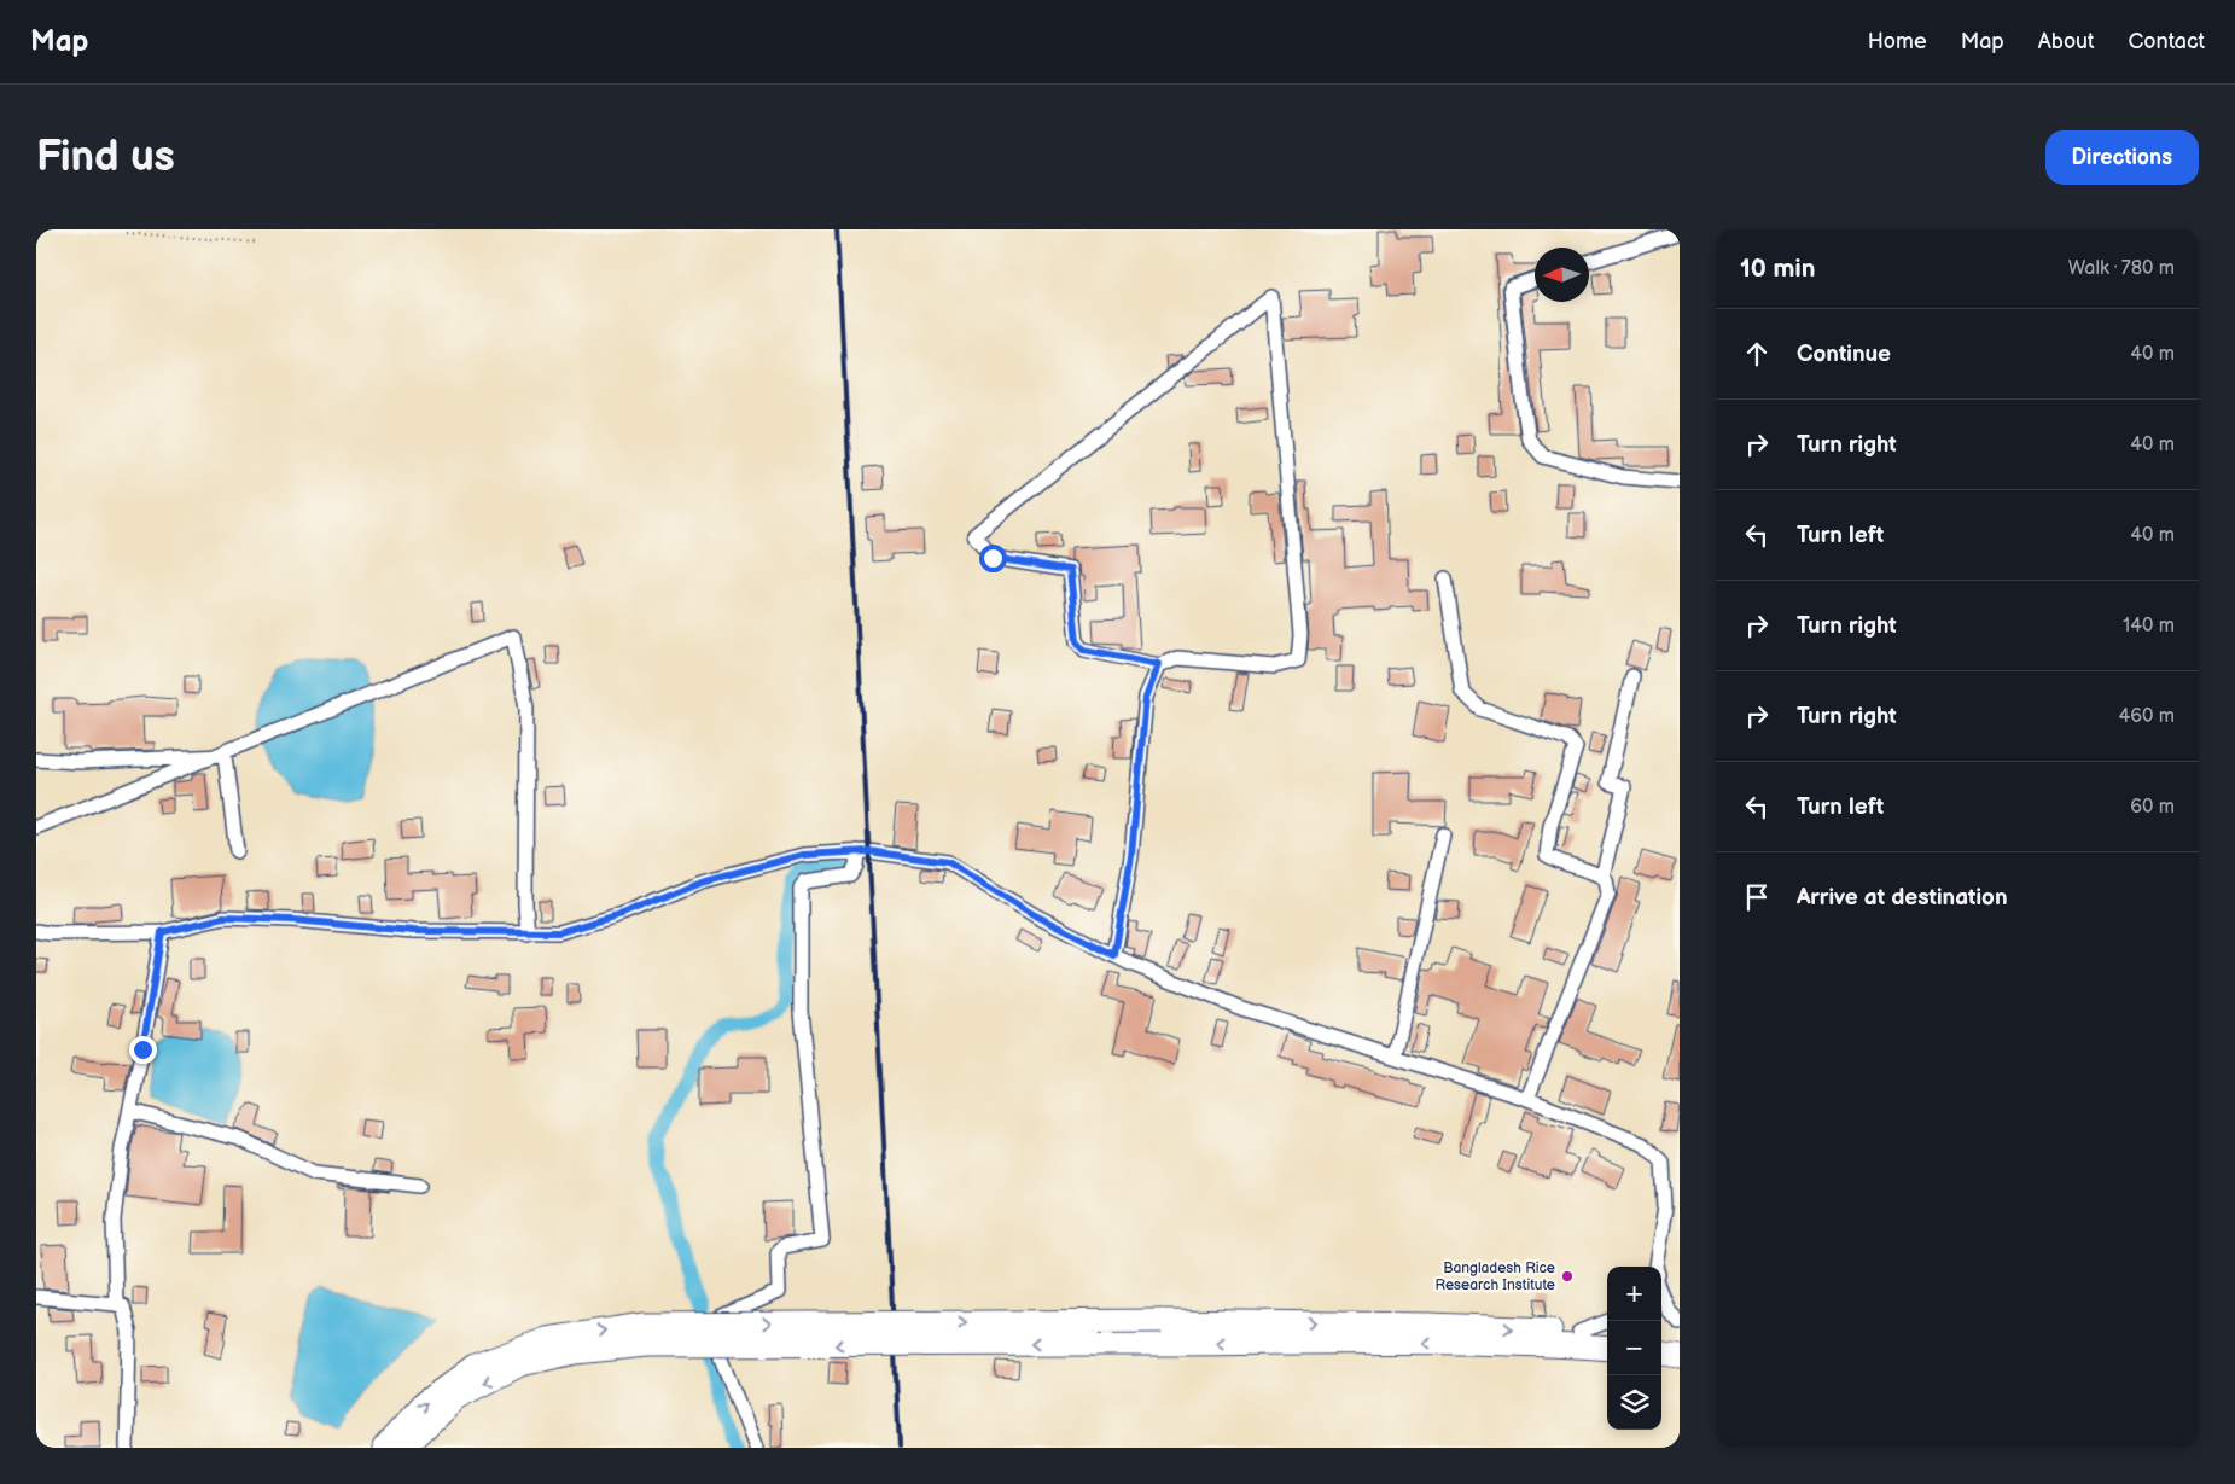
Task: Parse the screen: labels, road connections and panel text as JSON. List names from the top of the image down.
{
  "places": ["Bangladesh Rice Research Institute"],
  "north": "left",
  "page": {
    "header": "Map",
    "nav": [
      "Home",
      "Map",
      "About",
      "Contact"
    ],
    "buttons": "Directions",
    "title": "Find us",
    "heading": ["10 min", "Walk · 780 m"],
    "list": [
      ["Continue", "40 m"],
      ["Turn right", "40 m"],
      ["Turn left", "40 m"],
      ["Turn right", "140 m"],
      ["Turn right", "460 m"],
      ["Turn left", "60 m"],
      "Arrive at destination"
    ],
    "map_buttons": ["+", "−"]
  }
}
